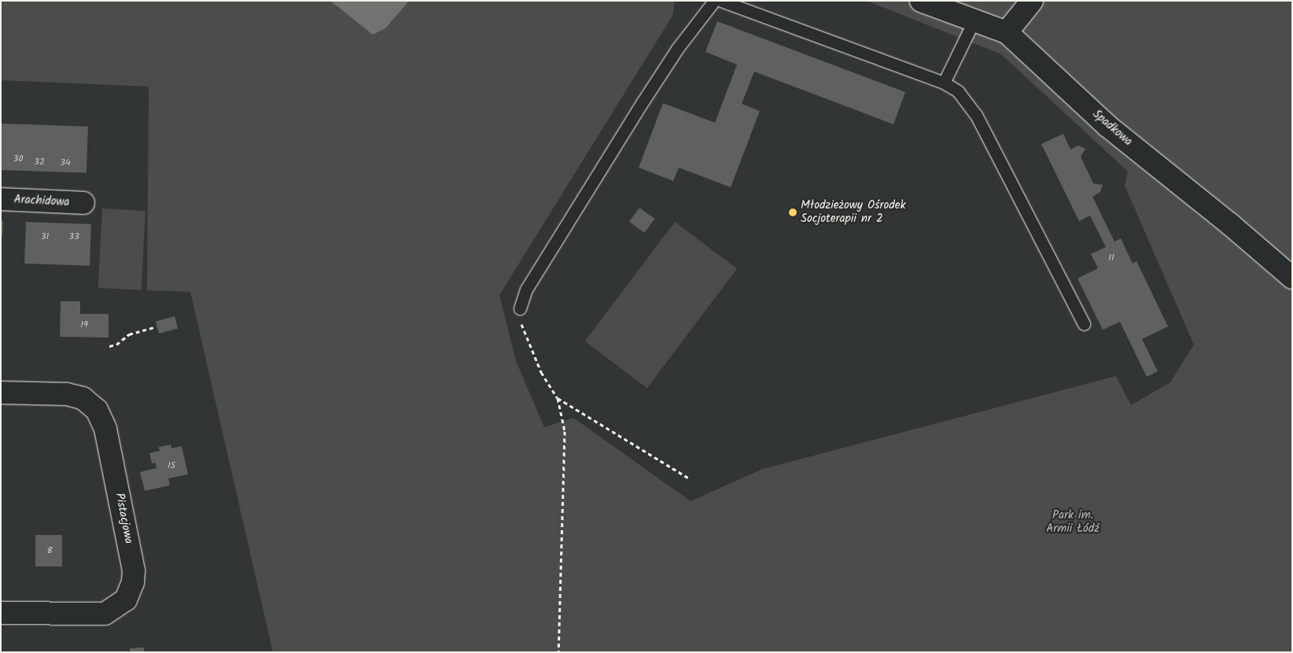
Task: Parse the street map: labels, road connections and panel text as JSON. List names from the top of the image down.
{
  "streets": {
    "street": ["Spadkowa", "Arachidowa", "Pistacjowa"]
  },
  "parks": ["Park im. Armii Łódź"],
  "places": ["Młodzieżowy Ośrodek Socjoterapii nr 2"],
  "house_numbers": [
    "30",
    "32",
    "34",
    "31",
    "33",
    "11",
    "19",
    "15",
    "8"
  ]
}
